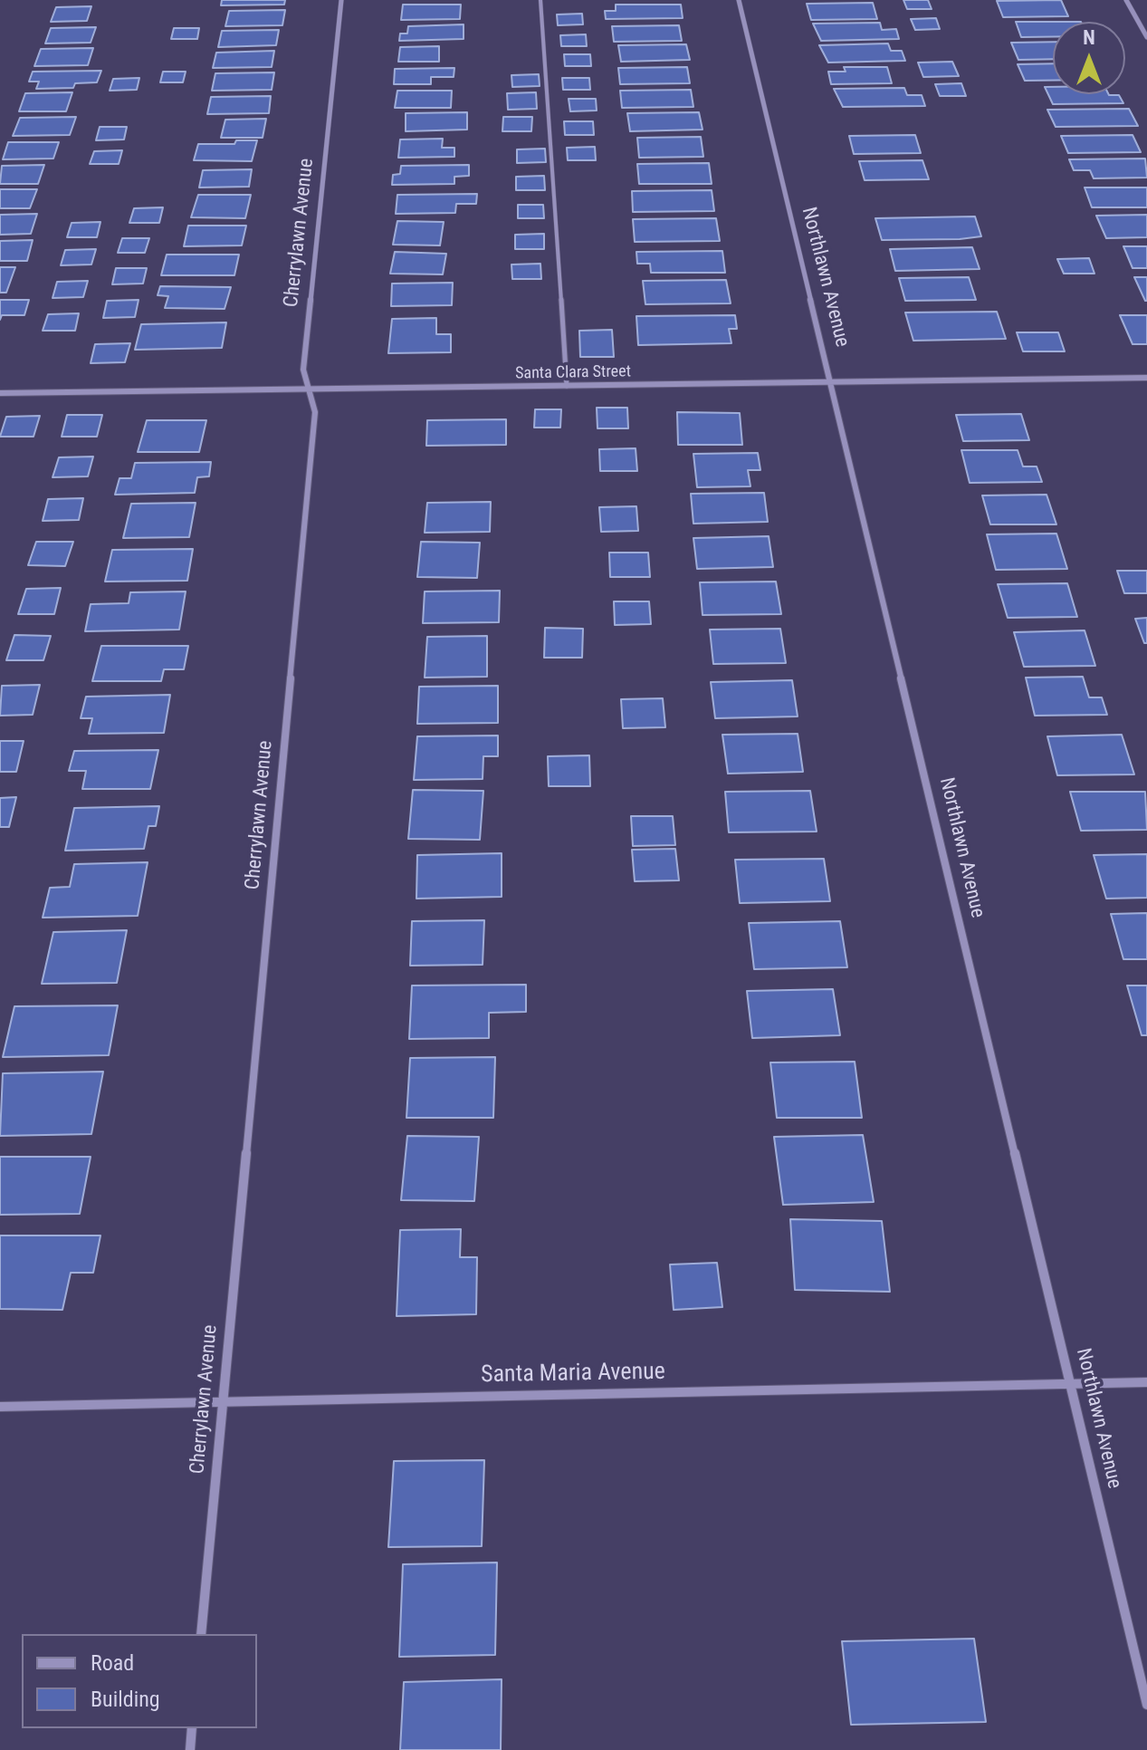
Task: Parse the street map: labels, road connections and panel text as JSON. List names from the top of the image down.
{
  "streets": {
    "street": [
      "Cherrylawn Avenue",
      "Northlawn Avenue",
      "Santa Clara Street",
      "Santa Maria Avenue"
    ]
  },
  "crossings": [
    ["Cherrylawn Avenue", "Santa Clara Street"],
    ["Cherrylawn Avenue", "Santa Maria Avenue"],
    ["Northlawn Avenue", "Santa Clara Street"],
    ["Northlawn Avenue", "Santa Maria Avenue"]
  ],
  "legend": ["Road", "Building"],
  "north": "top"
}
